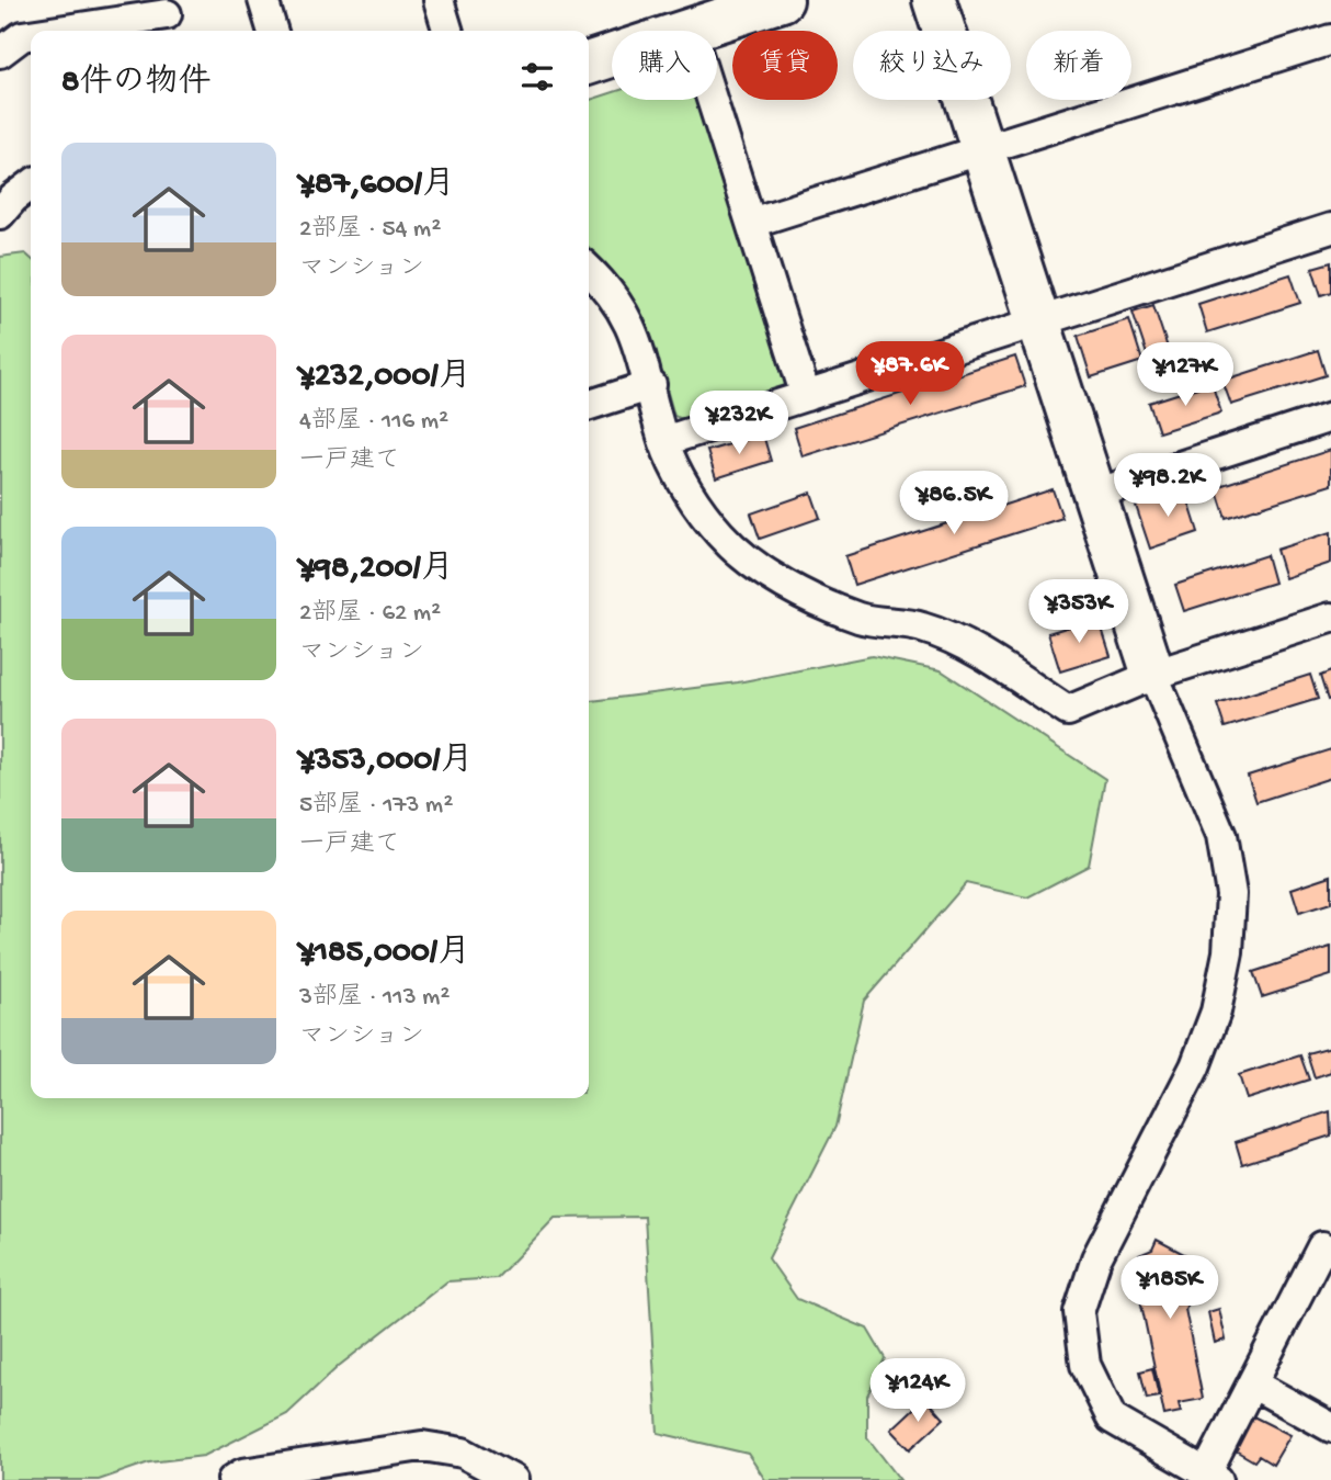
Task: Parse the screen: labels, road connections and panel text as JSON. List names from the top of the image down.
{
  "page": {
    "chip": [
      "購入",
      "賃貸",
      "絞り込み",
      "新着"
    ],
    "heading": "8件の物件",
    "list": [
      {
        "name": "¥87,600/月",
        "note": "2部屋 · 54 m² · マンション"
      },
      {
        "name": "¥232,000/月",
        "note": "4部屋 · 116 m² · 一戸建て"
      },
      {
        "name": "¥98,200/月",
        "note": "2部屋 · 62 m² · マンション"
      },
      {
        "name": "¥353,000/月",
        "note": "5部屋 · 173 m² · 一戸建て"
      },
      {
        "name": "¥185,000/月",
        "note": "3部屋 · 113 m² · マンション"
      }
    ],
    "price": [
      "¥87.6K",
      "¥127K",
      "¥232K",
      "¥98.2K",
      "¥86.5K",
      "¥353K",
      "¥185K",
      "¥124K"
    ]
  }
}
